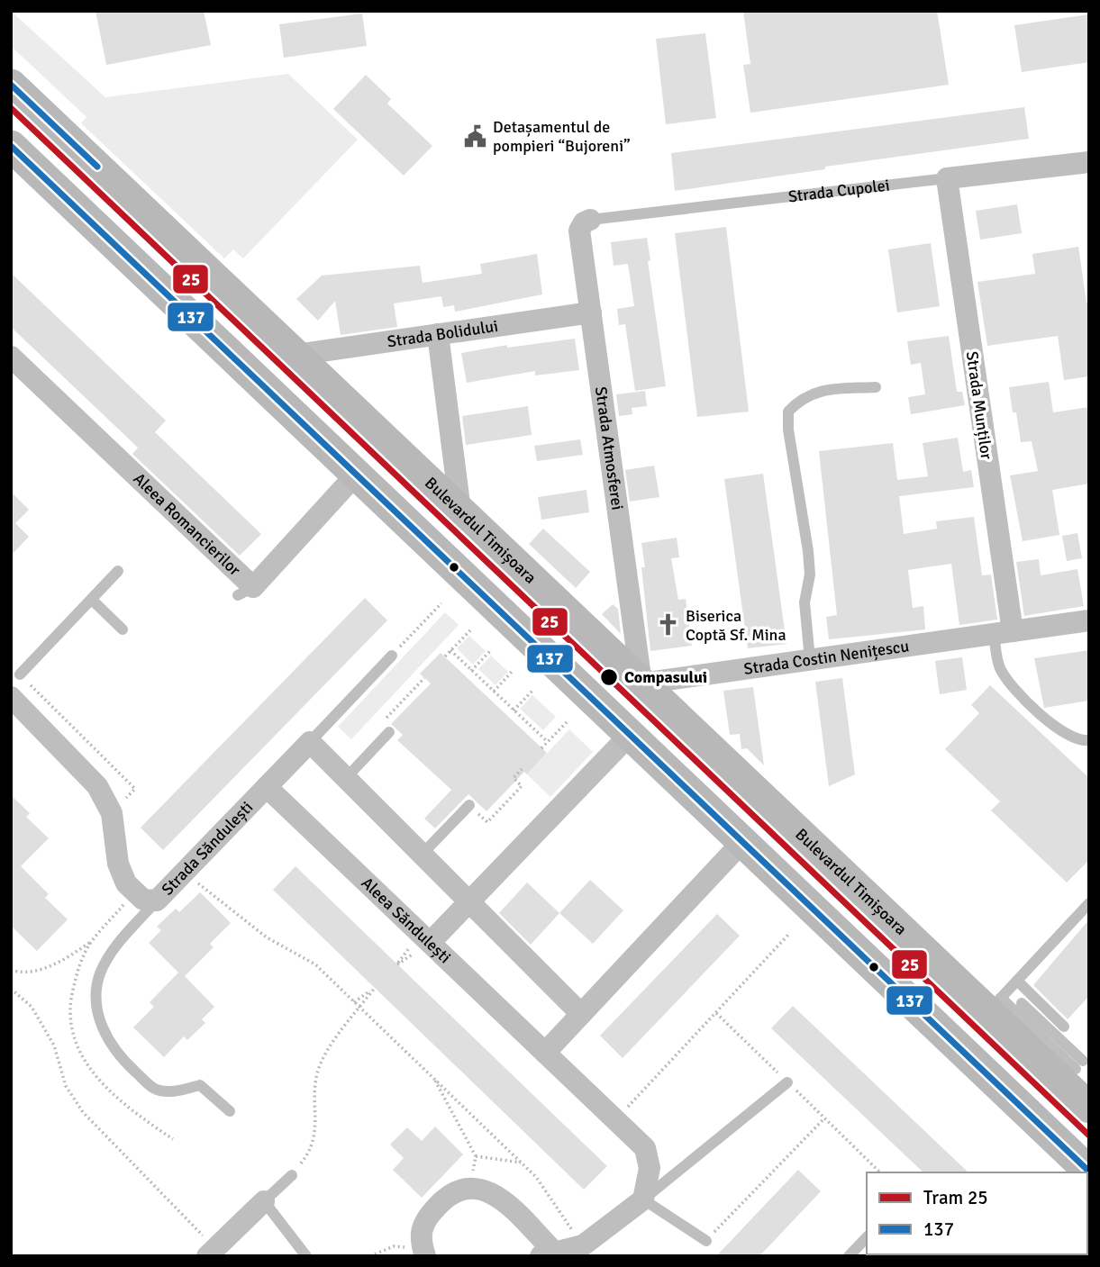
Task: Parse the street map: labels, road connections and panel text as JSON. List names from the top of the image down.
{
  "streets": {
    "main road": ["Bulevardul Timișoara"],
    "street": [
      "Strada Cupolei",
      "Strada Bolidului",
      "Strada Munților",
      "Strada Atmosferei",
      "Aleea Romancierilor",
      "Strada Costin Nenițescu",
      "Strada Săndulești",
      "Aleea Săndulești"
    ]
  },
  "crossings": [
    ["Strada Cupolei", "Strada Munților"],
    ["Strada Cupolei", "Strada Atmosferei"],
    ["Strada Bolidului", "Strada Atmosferei"],
    ["Strada Bolidului", "Bulevardul Timișoara"],
    ["Strada Munților", "Strada Costin Nenițescu"],
    ["Strada Atmosferei", "Bulevardul Timișoara"],
    ["Strada Atmosferei", "Strada Costin Nenițescu"],
    ["Bulevardul Timișoara", "Strada Costin Nenițescu"],
    ["Strada Săndulești", "Aleea Săndulești"]
  ],
  "places": {
    "public building": ["Detașamentul de pompieri “Bujoreni”"],
    "church": ["Biserica Coptă Sf. Mina"],
    "other": ["Compasului"]
  },
  "lines": ["transit line 137", "tram line 25"],
  "legend": ["Tram 25", "137"]
}
